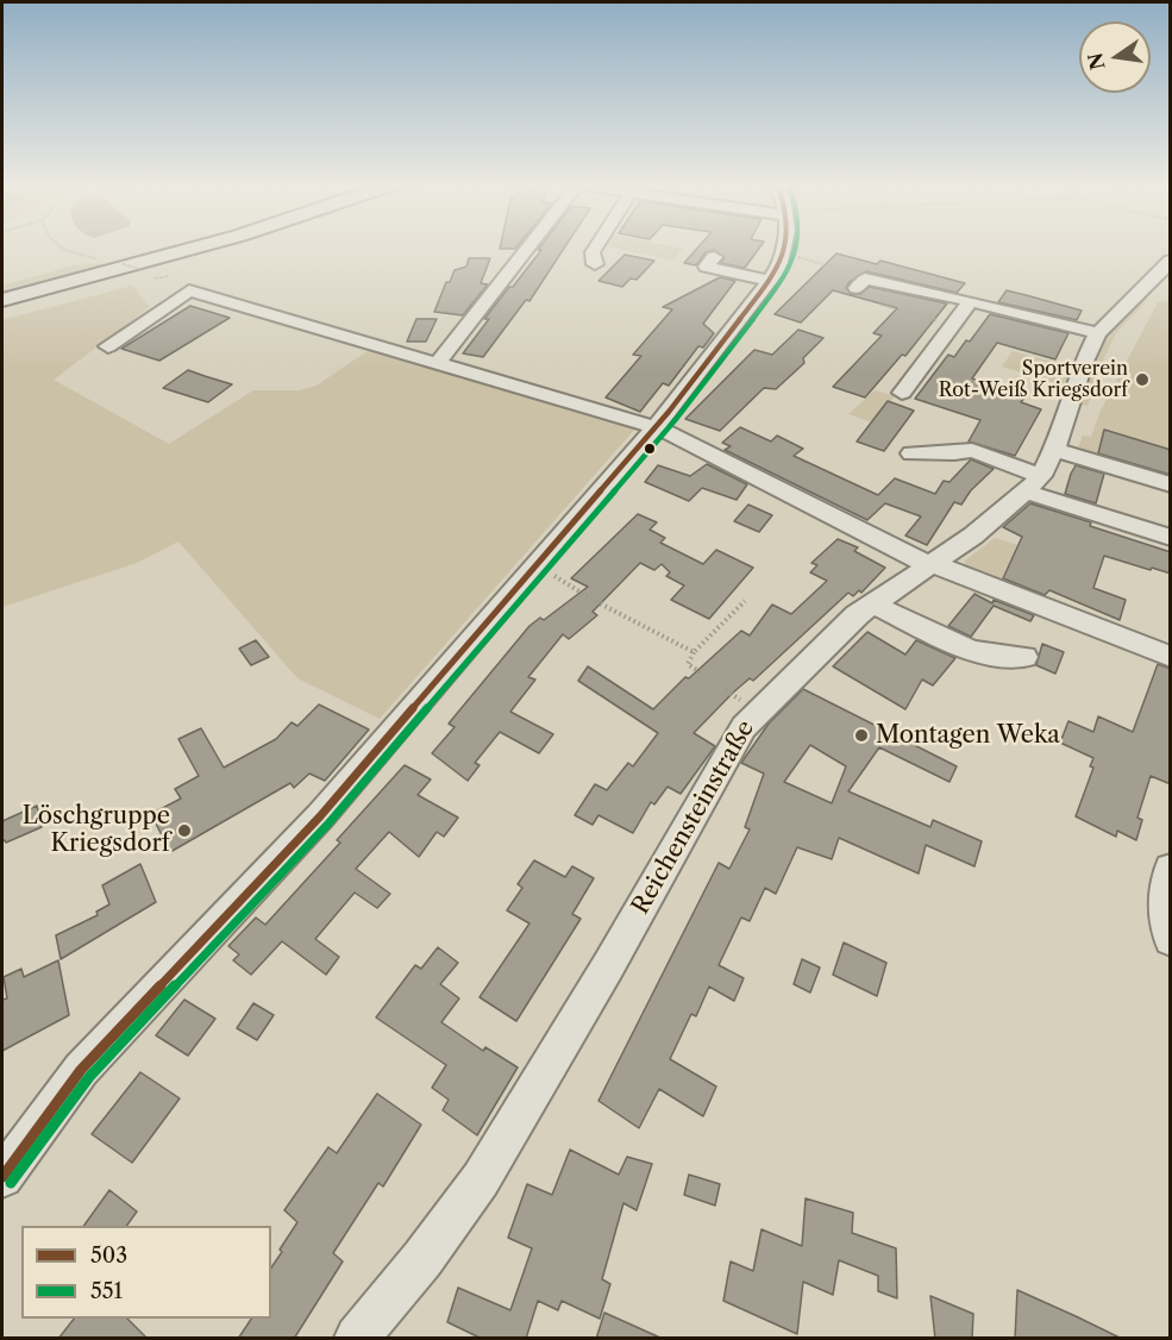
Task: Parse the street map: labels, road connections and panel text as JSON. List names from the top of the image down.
{
  "streets": {
    "street": ["Reichensteinstraße"]
  },
  "places": ["Sportverein Rot-Weiß Kriegsdorf", "Montagen Weka", "Löschgruppe Kriegsdorf"],
  "lines": ["transit line 503", "transit line 551"],
  "legend": ["503", "551"],
  "north": "left"
}
